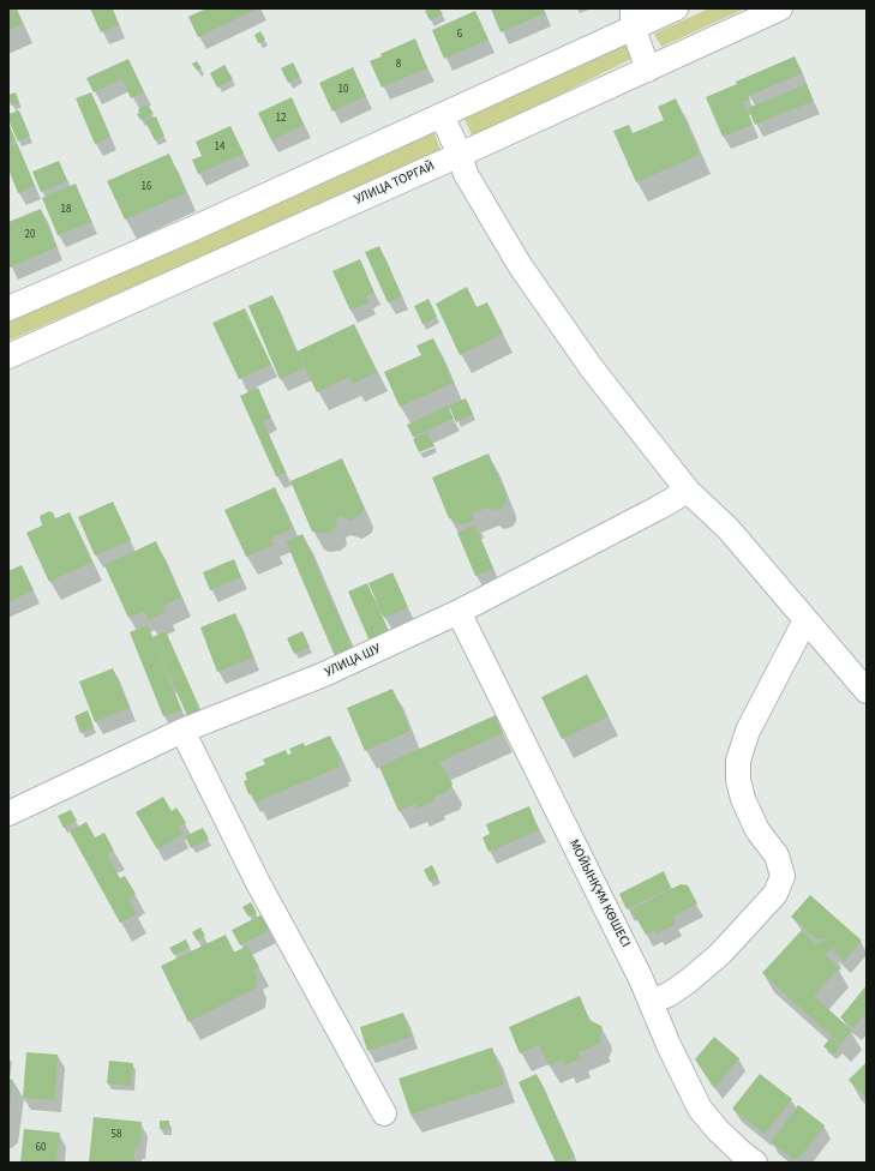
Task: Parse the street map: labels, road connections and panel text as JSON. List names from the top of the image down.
{
  "streets": {
    "street": ["УЛИЦА ТОРГАЙ", "УЛИЦА ШУ", "МОЙЫНҚҰМ КӨШЕСІ"]
  },
  "crossings": [
    ["УЛИЦА ШУ", "МОЙЫНҚҰМ КӨШЕСІ"]
  ],
  "house_numbers": [
    "6",
    "8",
    "10",
    "12",
    "14",
    "16",
    "18",
    "20",
    "58",
    "60"
  ]
}
